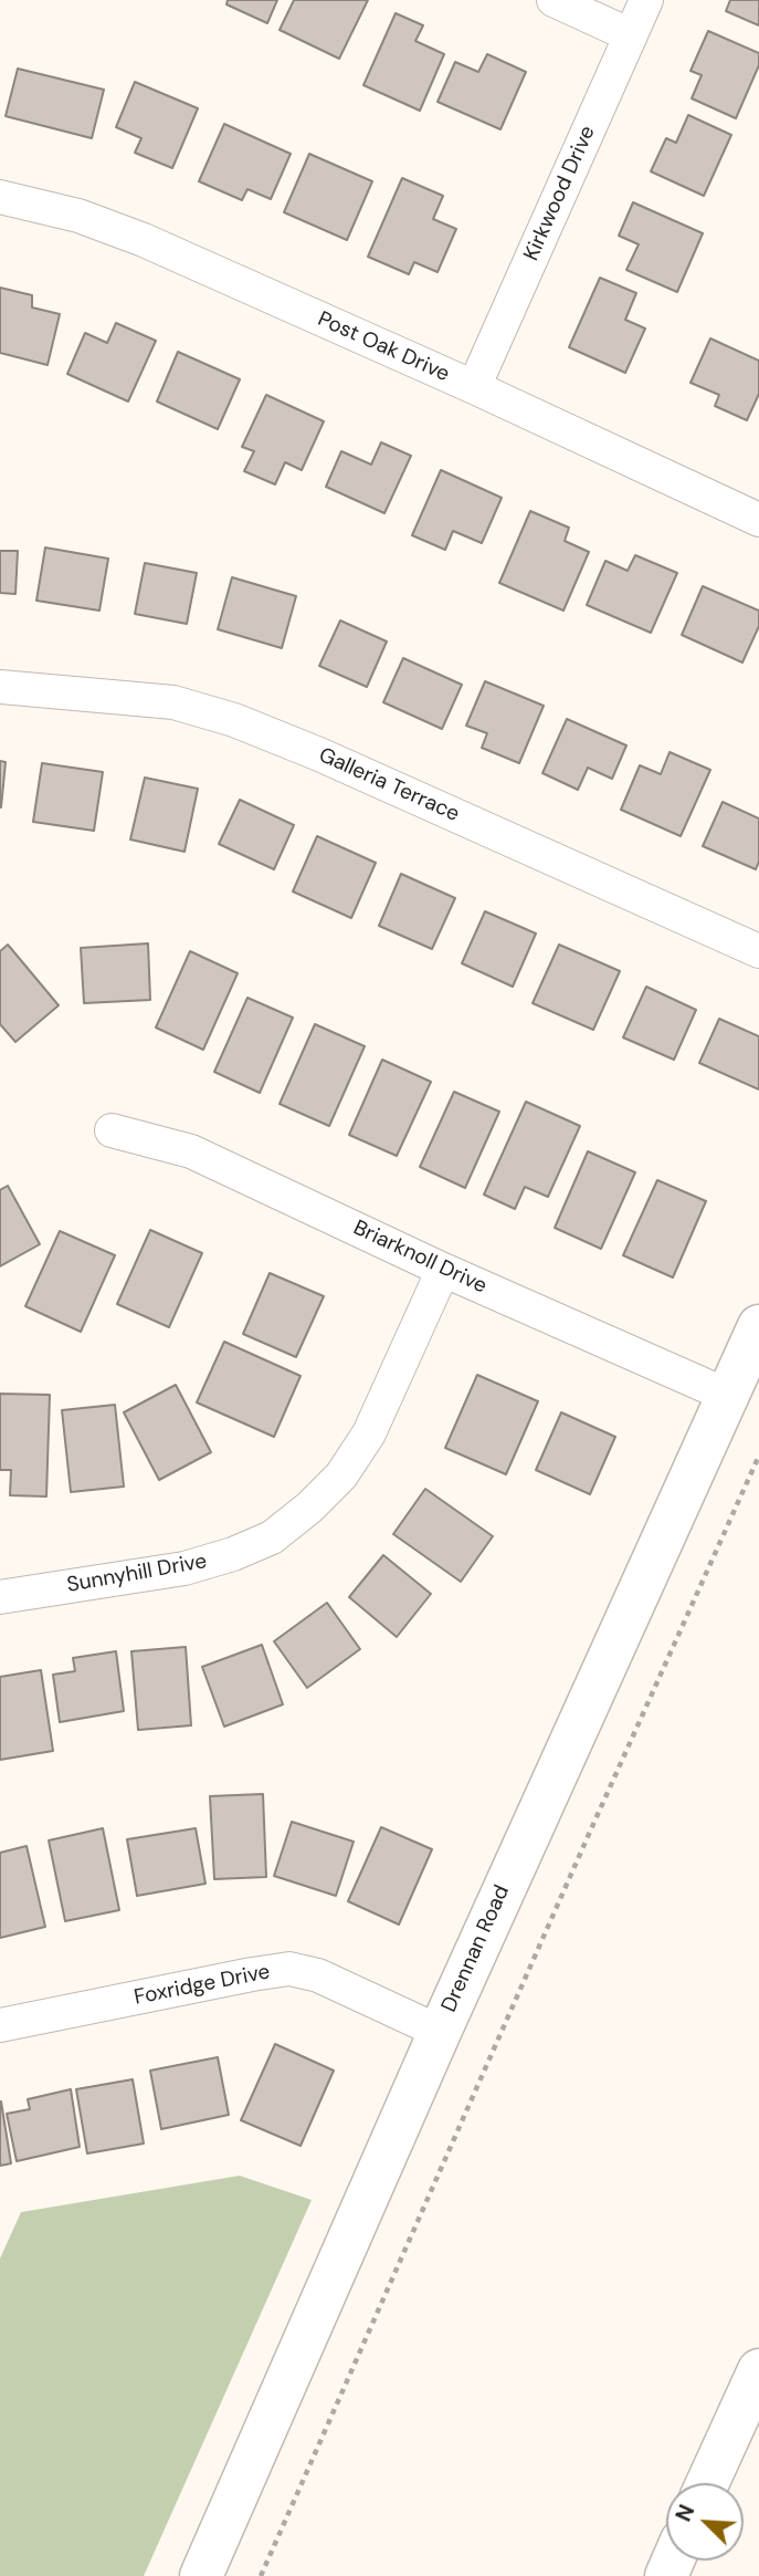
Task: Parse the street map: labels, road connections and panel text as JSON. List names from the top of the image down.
{
  "streets": {
    "main road": ["Drennan Road"],
    "street": [
      "Kirkwood Drive",
      "Post Oak Drive",
      "Galleria Terrace",
      "Briarknoll Drive",
      "Sunnyhill Drive",
      "Foxridge Drive"
    ]
  },
  "crossings": [
    ["Kirkwood Drive", "Post Oak Drive"],
    ["Briarknoll Drive", "Sunnyhill Drive"],
    ["Briarknoll Drive", "Drennan Road"],
    ["Drennan Road", "Foxridge Drive"]
  ],
  "north": "top left"
}
